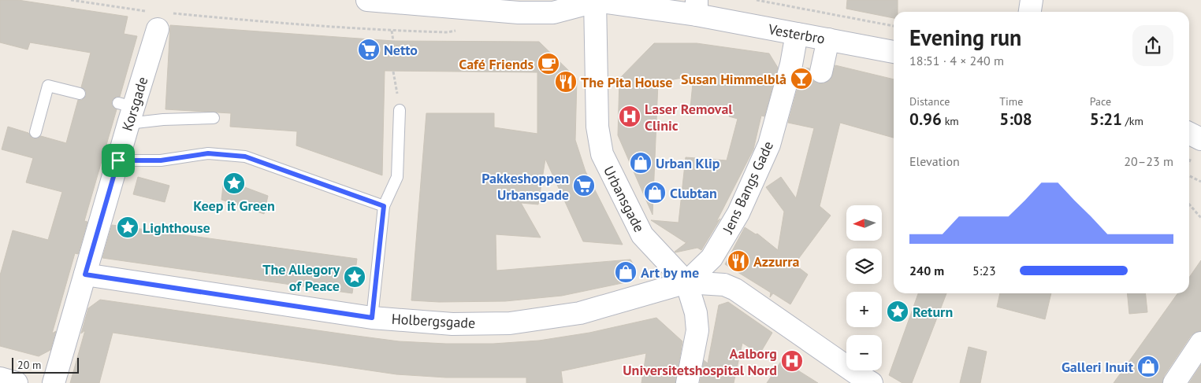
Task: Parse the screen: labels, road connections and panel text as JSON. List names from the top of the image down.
{
  "streets": {
    "street": [
      "Vesterbro",
      "Korsgade",
      "Jens Bangs Gade",
      "Urbansgade",
      "Holbergsgade"
    ]
  },
  "crossings": [
    ["Vesterbro", "Jens Bangs Gade"],
    ["Vesterbro", "Urbansgade"],
    ["Korsgade", "Holbergsgade"],
    ["Jens Bangs Gade", "Urbansgade"],
    ["Jens Bangs Gade", "Holbergsgade"],
    ["Urbansgade", "Holbergsgade"]
  ],
  "places": {
    "supermarket": ["Netto", "Pakkeshoppen Urbansgade"],
    "cafe": ["Café Friends"],
    "bar": ["Susan Himmelblå"],
    "restaurant": ["The Pita House", "Azzurra"],
    "hospital": ["Laser Removal Clinic", "Aalborg Universitetshospital Nord"],
    "shop": [
      "Urban Klip",
      "Clubtan",
      "Art by me",
      "Galleri Inuit"
    ],
    "place": [
      "Keep it Green",
      "Lighthouse",
      "The Allegory of Peace",
      "Return"
    ]
  },
  "scale_bar": "20 m",
  "north": "left",
  "page": {
    "heading": ["Evening run", "18:51 · 4 × 240 m"],
    "stats": [
      ["Distance", "0.96 km"],
      ["Time", "5:08"],
      ["Pace", "5:21 /km"]
    ],
    "chart": ["Elevation", "20–23 m"],
    "map_buttons": ["+", "−"],
    "list": [
      {
        "name": "240 m",
        "note": "5:23"
      }
    ],
    "scale": "20 m"
  }
}
